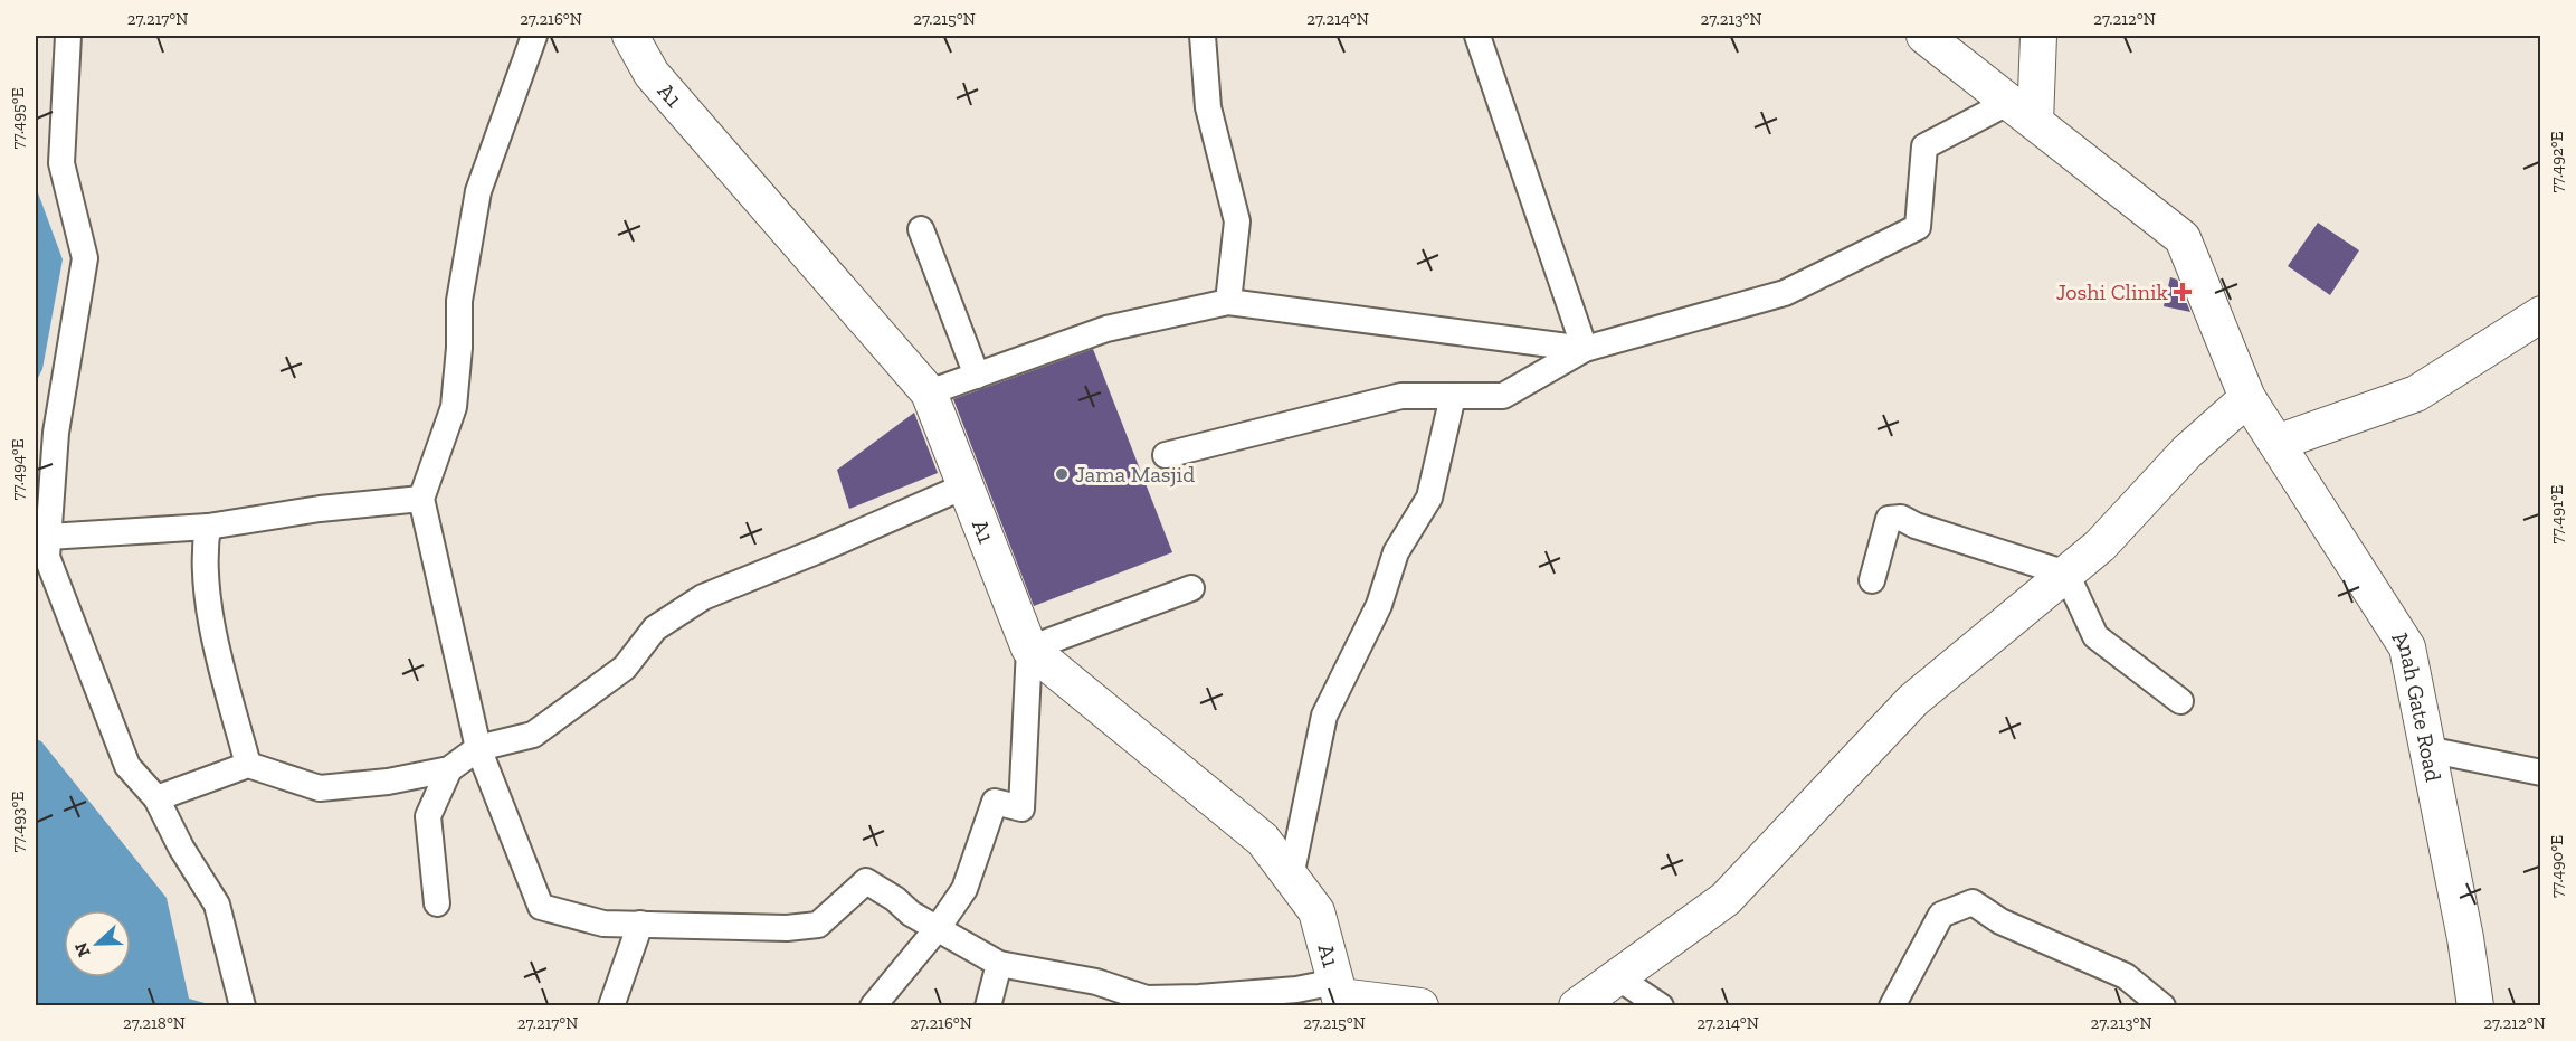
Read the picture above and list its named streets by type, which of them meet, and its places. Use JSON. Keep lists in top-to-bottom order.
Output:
{
  "streets": {
    "street": ["A1", "Anah Gate Road"]
  },
  "places": {
    "health": ["Joshi Clinik"],
    "other": ["Jama Masjid"]
  },
  "north": "left",
  "coordinates": [
    "27.217°N",
    "27.216°N",
    "27.215°N",
    "27.214°N",
    "27.213°N",
    "27.212°N",
    "77.495°E",
    "77.492°E",
    "77.494°E",
    "77.491°E",
    "77.493°E",
    "77.490°E",
    "27.218°N"
  ]
}
